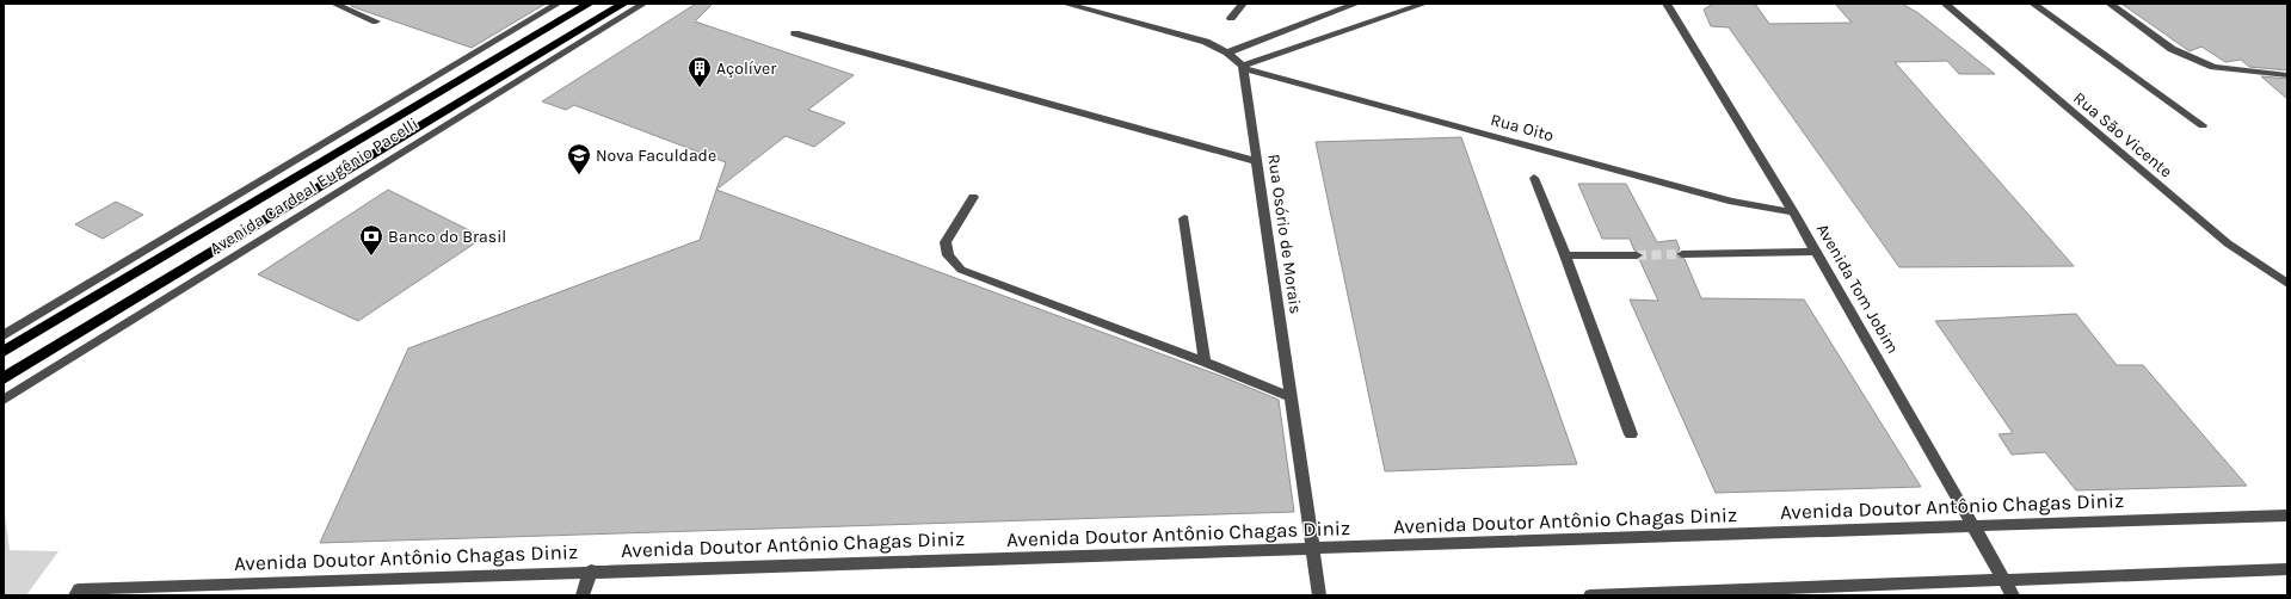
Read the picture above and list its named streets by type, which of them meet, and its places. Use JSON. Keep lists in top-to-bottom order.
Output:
{
  "streets": {
    "highway": ["Avenida Cardeal Eugênio Pacelli"],
    "street": [
      "Rua Oito",
      "Rua São Vicente",
      "Rua Osório de Morais",
      "Avenida Tom Jobim",
      "Avenida Doutor Antônio Chagas Diniz"
    ]
  },
  "crossings": [
    ["Rua Oito", "Rua Osório de Morais"],
    ["Rua Oito", "Avenida Tom Jobim"],
    ["Rua Osório de Morais", "Avenida Doutor Antônio Chagas Diniz"],
    ["Avenida Tom Jobim", "Avenida Doutor Antônio Chagas Diniz"]
  ],
  "places": {
    "building": ["Açolíver"],
    "school or university": ["Nova Faculdade"],
    "bank": ["Banco do Brasil"]
  }
}
